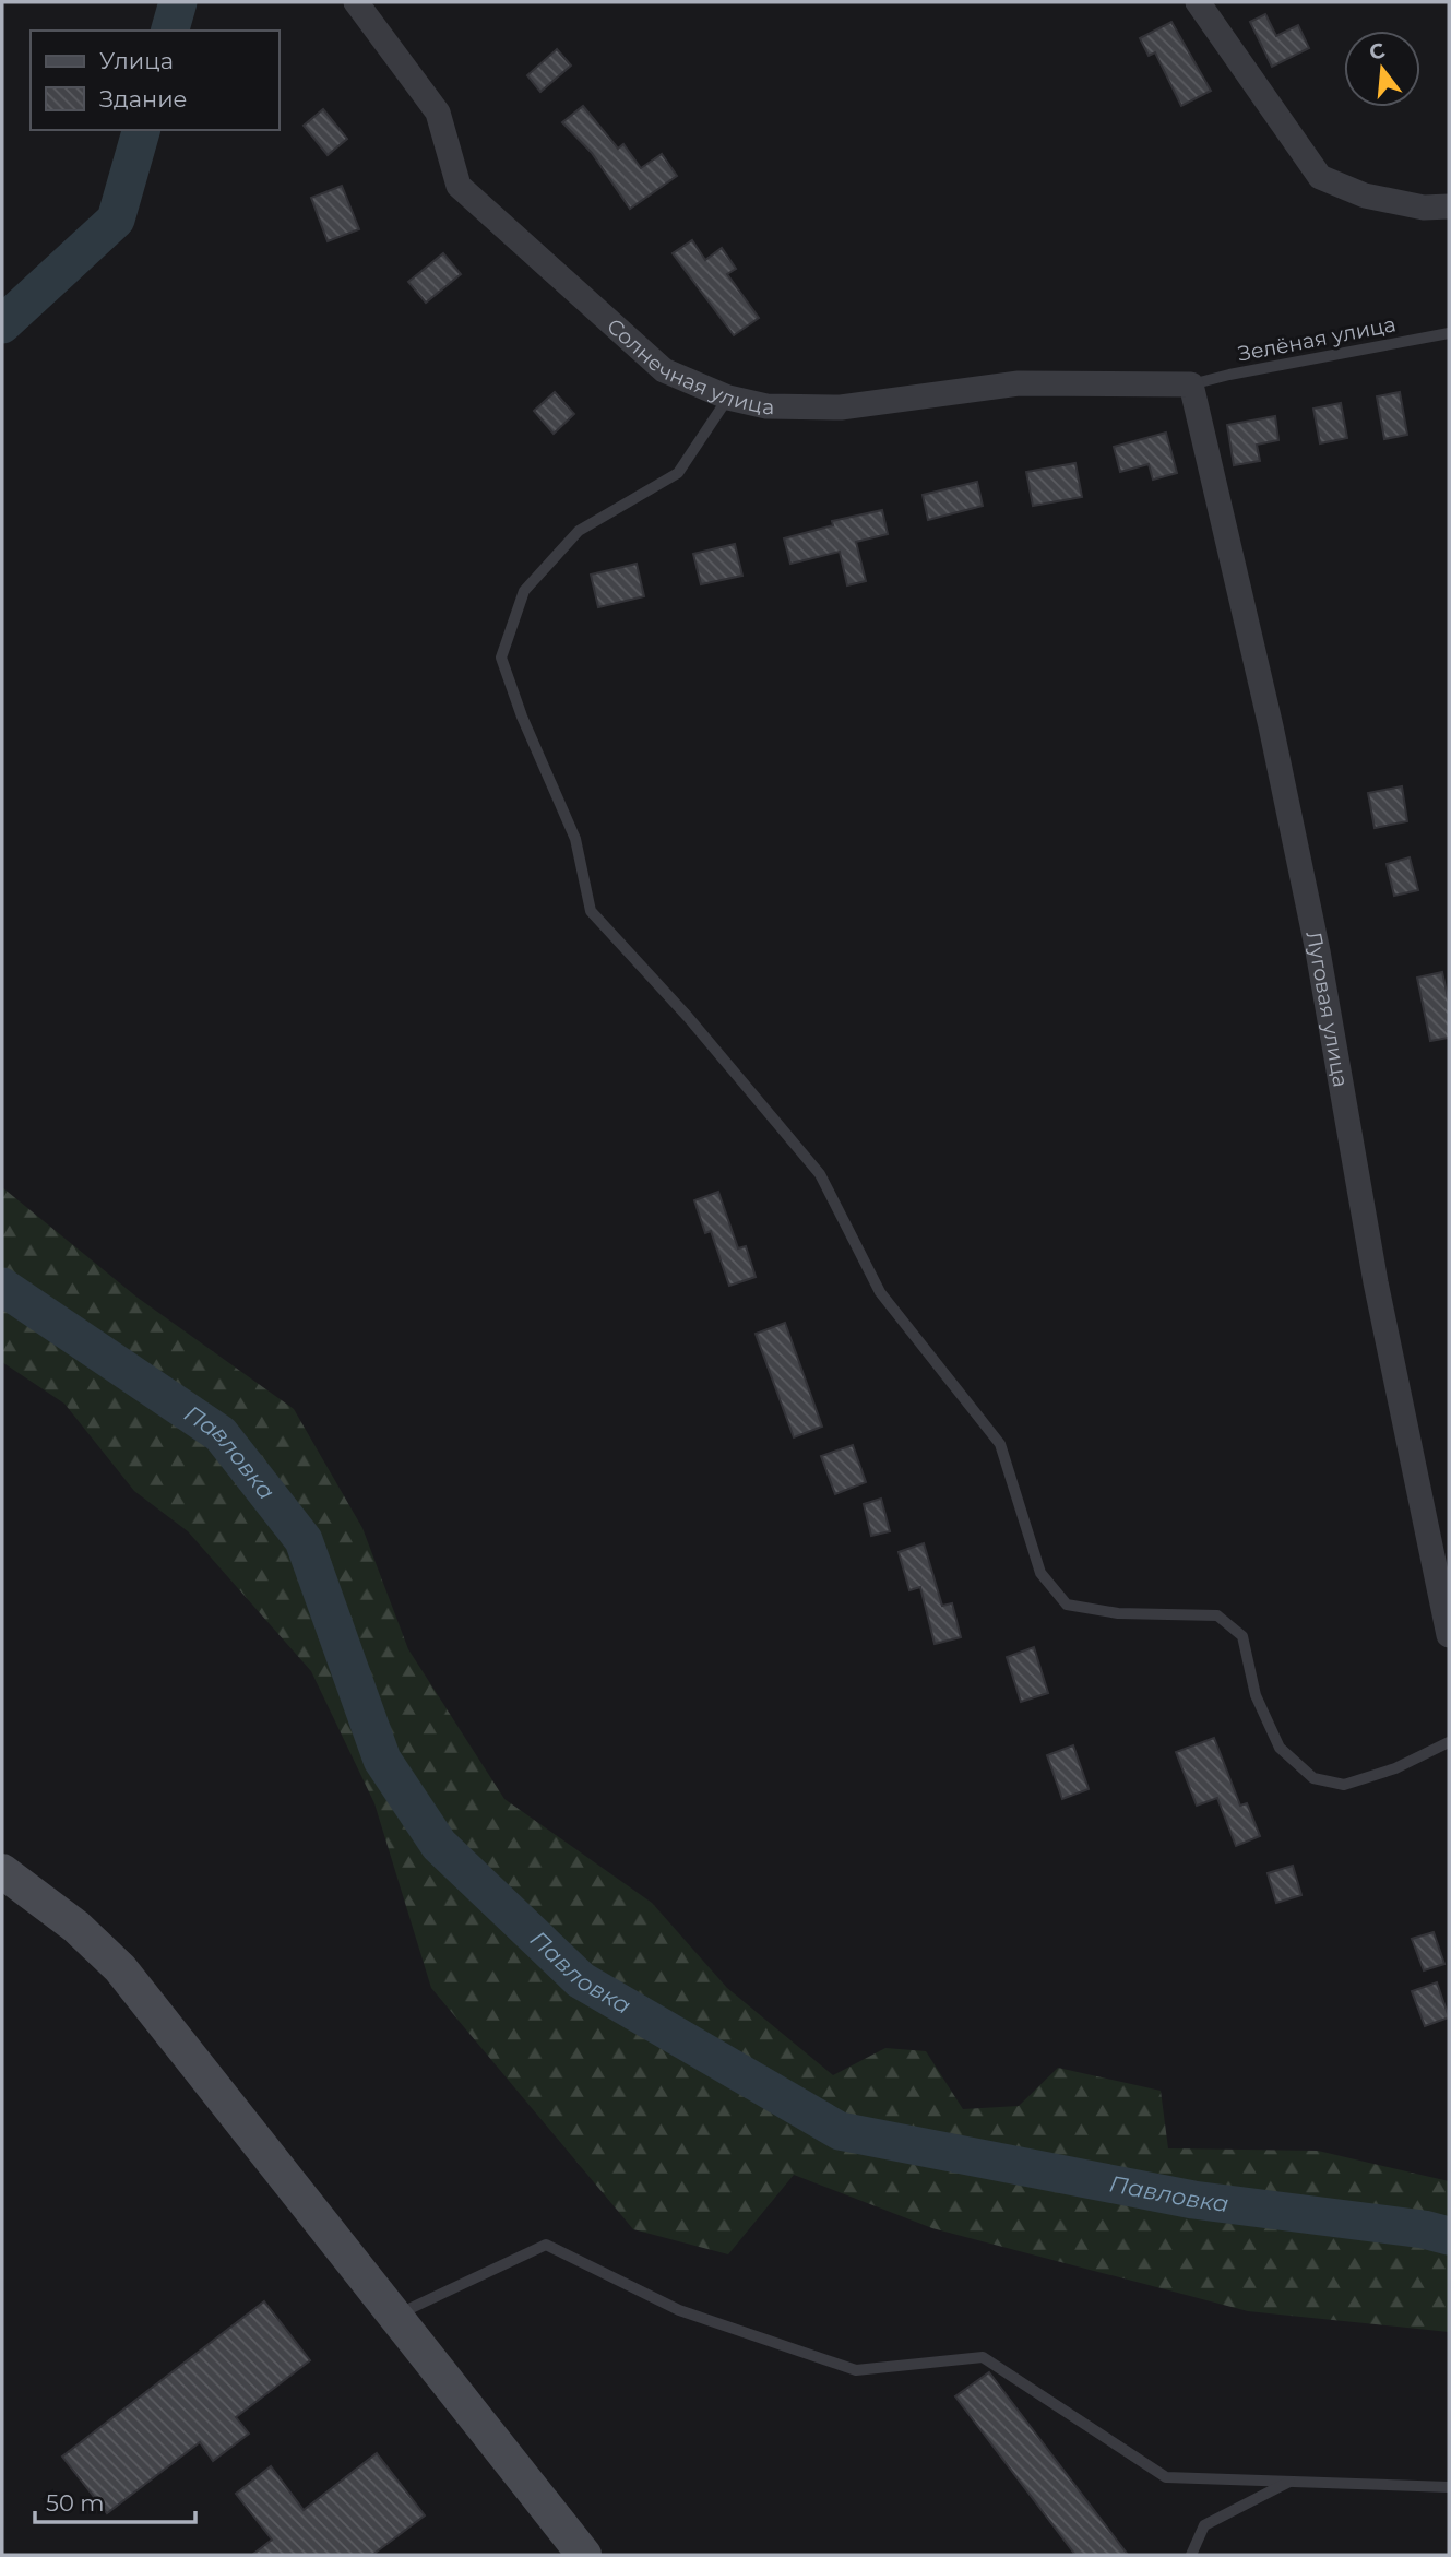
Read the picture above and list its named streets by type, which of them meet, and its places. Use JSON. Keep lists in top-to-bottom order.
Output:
{
  "streets": {
    "street": ["Солнечная улица", "Луговая улица"],
    "lane": ["Зелёная улица"]
  },
  "crossings": [
    ["Зелёная улица", "Солнечная улица"],
    ["Зелёная улица", "Луговая улица"],
    ["Солнечная улица", "Луговая улица"]
  ],
  "water": ["Павловка"],
  "legend": ["Улица", "Здание"],
  "scale_bar": "50 m",
  "north": "top"
}
